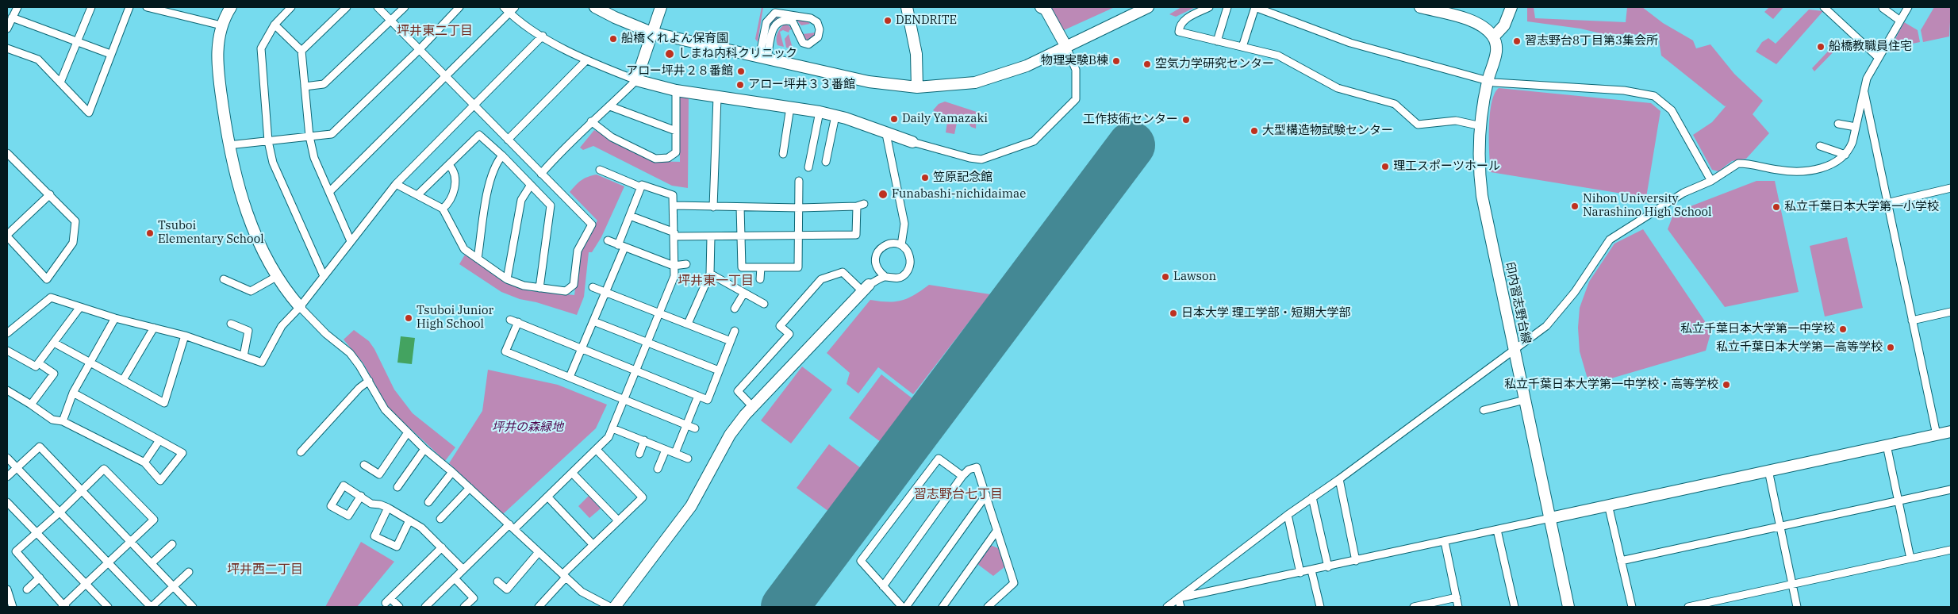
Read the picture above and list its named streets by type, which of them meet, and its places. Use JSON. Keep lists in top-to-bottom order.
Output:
{
  "streets": {
    "street": ["印内習志野台線"]
  },
  "districts": [
    "坪井東二丁目",
    "坪井東一丁目",
    "習志野台七丁目",
    "坪井西二丁目"
  ],
  "parks": ["坪井の森緑地"],
  "places": [
    "DENDRITE",
    "船橋くれよん保育園",
    "習志野台8丁目第3集会所",
    "船橋教職員住宅",
    "しまね内科クリニック",
    "物理実験B棟",
    "空気力学研究センター",
    "アロー坪井２８番館",
    "アロー坪井３３番館",
    "Daily Yamazaki",
    "工作技術センター",
    "大型構造物試験センター",
    "理工スポーツホール",
    "笠原記念館",
    "Funabashi-nichidaimae",
    "Nihon University Narashino High School",
    "私立千葉日本大学第一小学校",
    "Tsuboi Elementary School",
    "Lawson",
    "日本大学 理工学部・短期大学部",
    "Tsuboi Junior High School",
    "私立千葉日本大学第一中学校",
    "私立千葉日本大学第一高等学校",
    "私立千葉日本大学第一中学校・高等学校"
  ]
}
